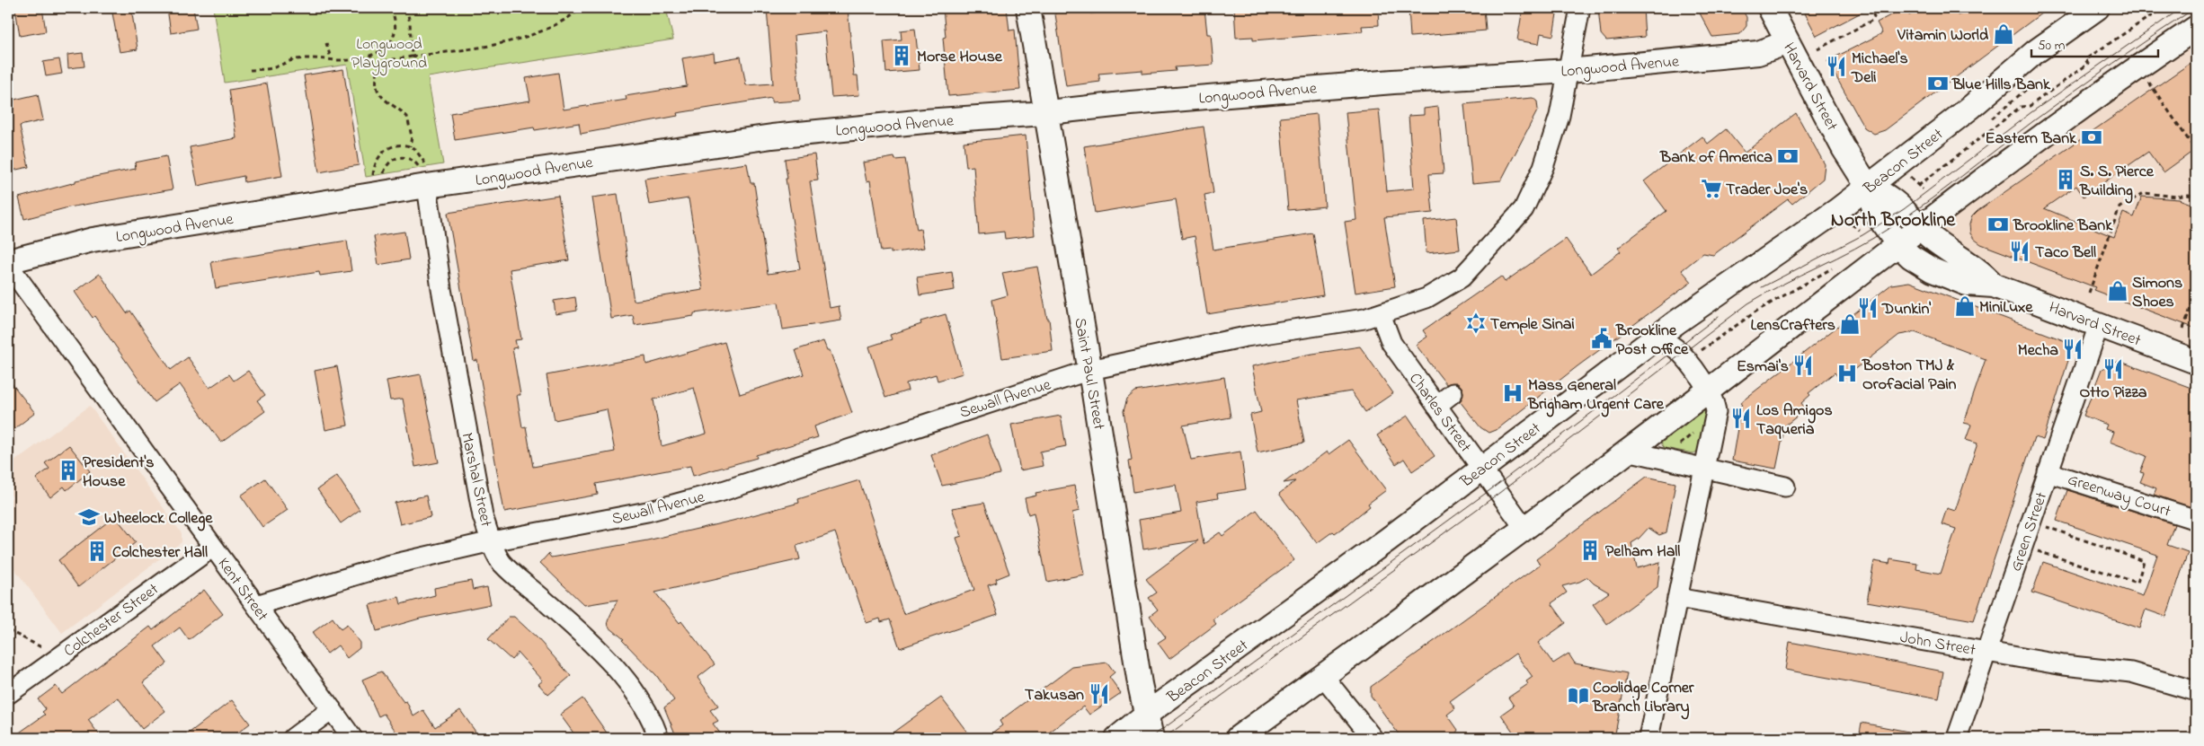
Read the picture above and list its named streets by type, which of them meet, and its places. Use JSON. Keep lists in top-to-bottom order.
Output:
{
  "streets": {
    "main road": [
      "Longwood Avenue",
      "Harvard Street",
      "Beacon Street",
      "Saint Paul Street"
    ],
    "street": [
      "Sewall Avenue",
      "Charles Street",
      "Marshal Street",
      "Greenway Court",
      "Green Street",
      "Kent Street",
      "Colchester Street",
      "John Street"
    ]
  },
  "crossings": [
    ["Longwood Avenue", "Harvard Street"],
    ["Longwood Avenue", "Saint Paul Street"],
    ["Longwood Avenue", "Sewall Avenue"],
    ["Longwood Avenue", "Marshal Street"],
    ["Harvard Street", "Beacon Street"],
    ["Harvard Street", "Green Street"],
    ["Beacon Street", "Saint Paul Street"],
    ["Beacon Street", "Charles Street"],
    ["Saint Paul Street", "Sewall Avenue"],
    ["Sewall Avenue", "Charles Street"],
    ["Sewall Avenue", "Marshal Street"],
    ["Sewall Avenue", "Kent Street"],
    ["Greenway Court", "Green Street"],
    ["Green Street", "John Street"],
    ["Kent Street", "Colchester Street"]
  ],
  "districts": ["North Brookline"],
  "parks": ["Longwood Playground"],
  "places": {
    "shop": [
      "Vitamin World",
      "Simons Shoes",
      "MiniLuxe",
      "LensCrafters"
    ],
    "building": [
      "Morse House",
      "S. S. Pierce Building",
      "President's House",
      "Pelham Hall",
      "Colchester Hall"
    ],
    "restaurant": [
      "Michael's Deli",
      "Taco Bell",
      "Dunkin'",
      "Mecha",
      "Esmai's",
      "Otto Pizza",
      "Los Amigos Taqueria",
      "Takusan"
    ],
    "bank": [
      "Blue Hills Bank",
      "Eastern Bank",
      "Bank of America",
      "Brookline Bank"
    ],
    "supermarket": ["Trader Joe's"],
    "synagogue": ["Temple Sinai"],
    "public building": ["Brookline Post Office"],
    "hospital": ["Boston TMJ & Orofacial Pain", "Mass General Brigham Urgent Care"],
    "school or university": ["Wheelock College"],
    "library": ["Coolidge Corner Branch Library"]
  },
  "scale_bar": "50 m"
}
